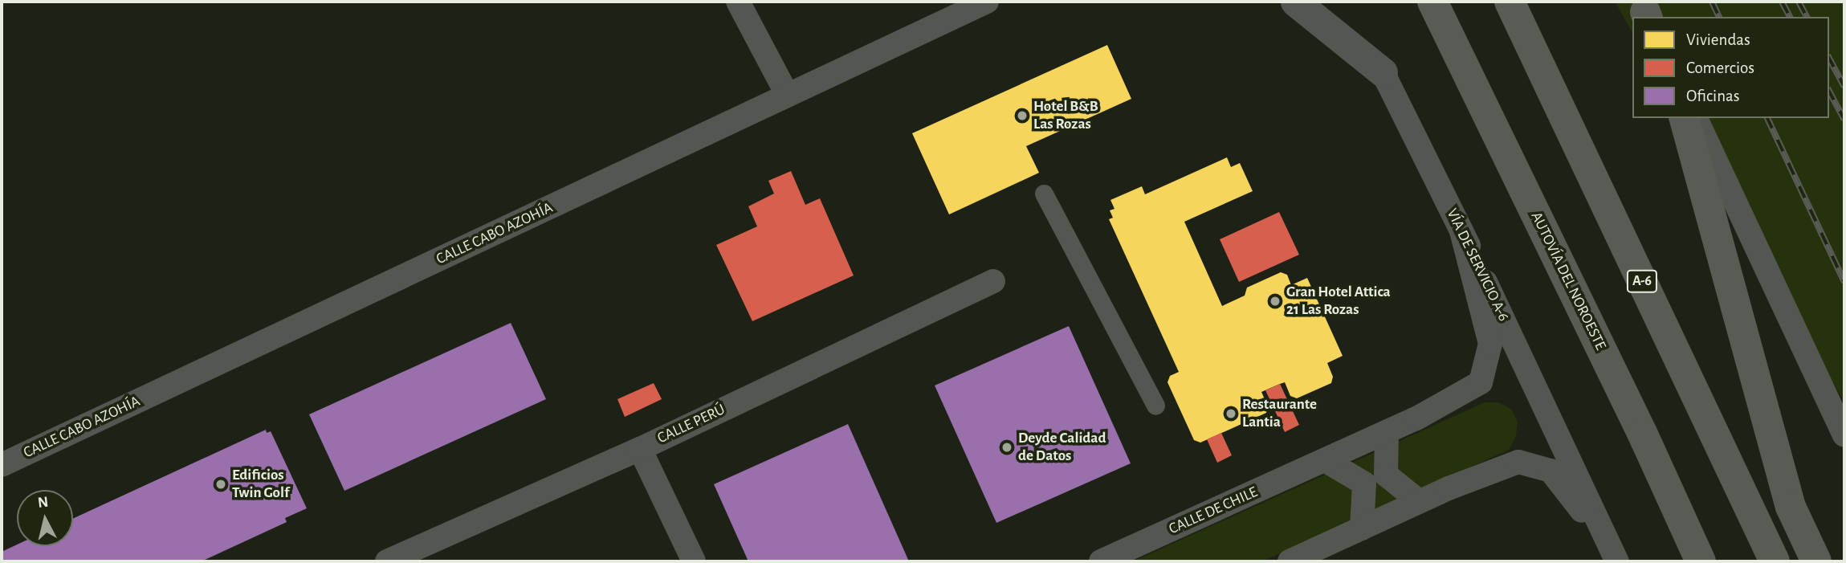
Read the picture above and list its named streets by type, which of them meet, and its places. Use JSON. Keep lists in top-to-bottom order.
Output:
{
  "streets": {
    "highway": ["AUTOVÍA DEL NOROESTE", "A-6"],
    "street": [
      "CALLE CABO AZOHÍA",
      "VÍA DE SERVICIO A-6",
      "CALLE PERÚ",
      "CALLE DE CHILE"
    ]
  },
  "crossings": [
    ["VÍA DE SERVICIO A-6", "CALLE DE CHILE"]
  ],
  "places": [
    "Hotel B&B Las Rozas",
    "Gran Hotel Attica 21 Las Rozas",
    "Restaurante Lantia",
    "Deyde Calidad de Datos",
    "Edificios Twin Golf"
  ],
  "legend": ["Viviendas", "Comercios", "Oficinas"],
  "north": "top"
}
